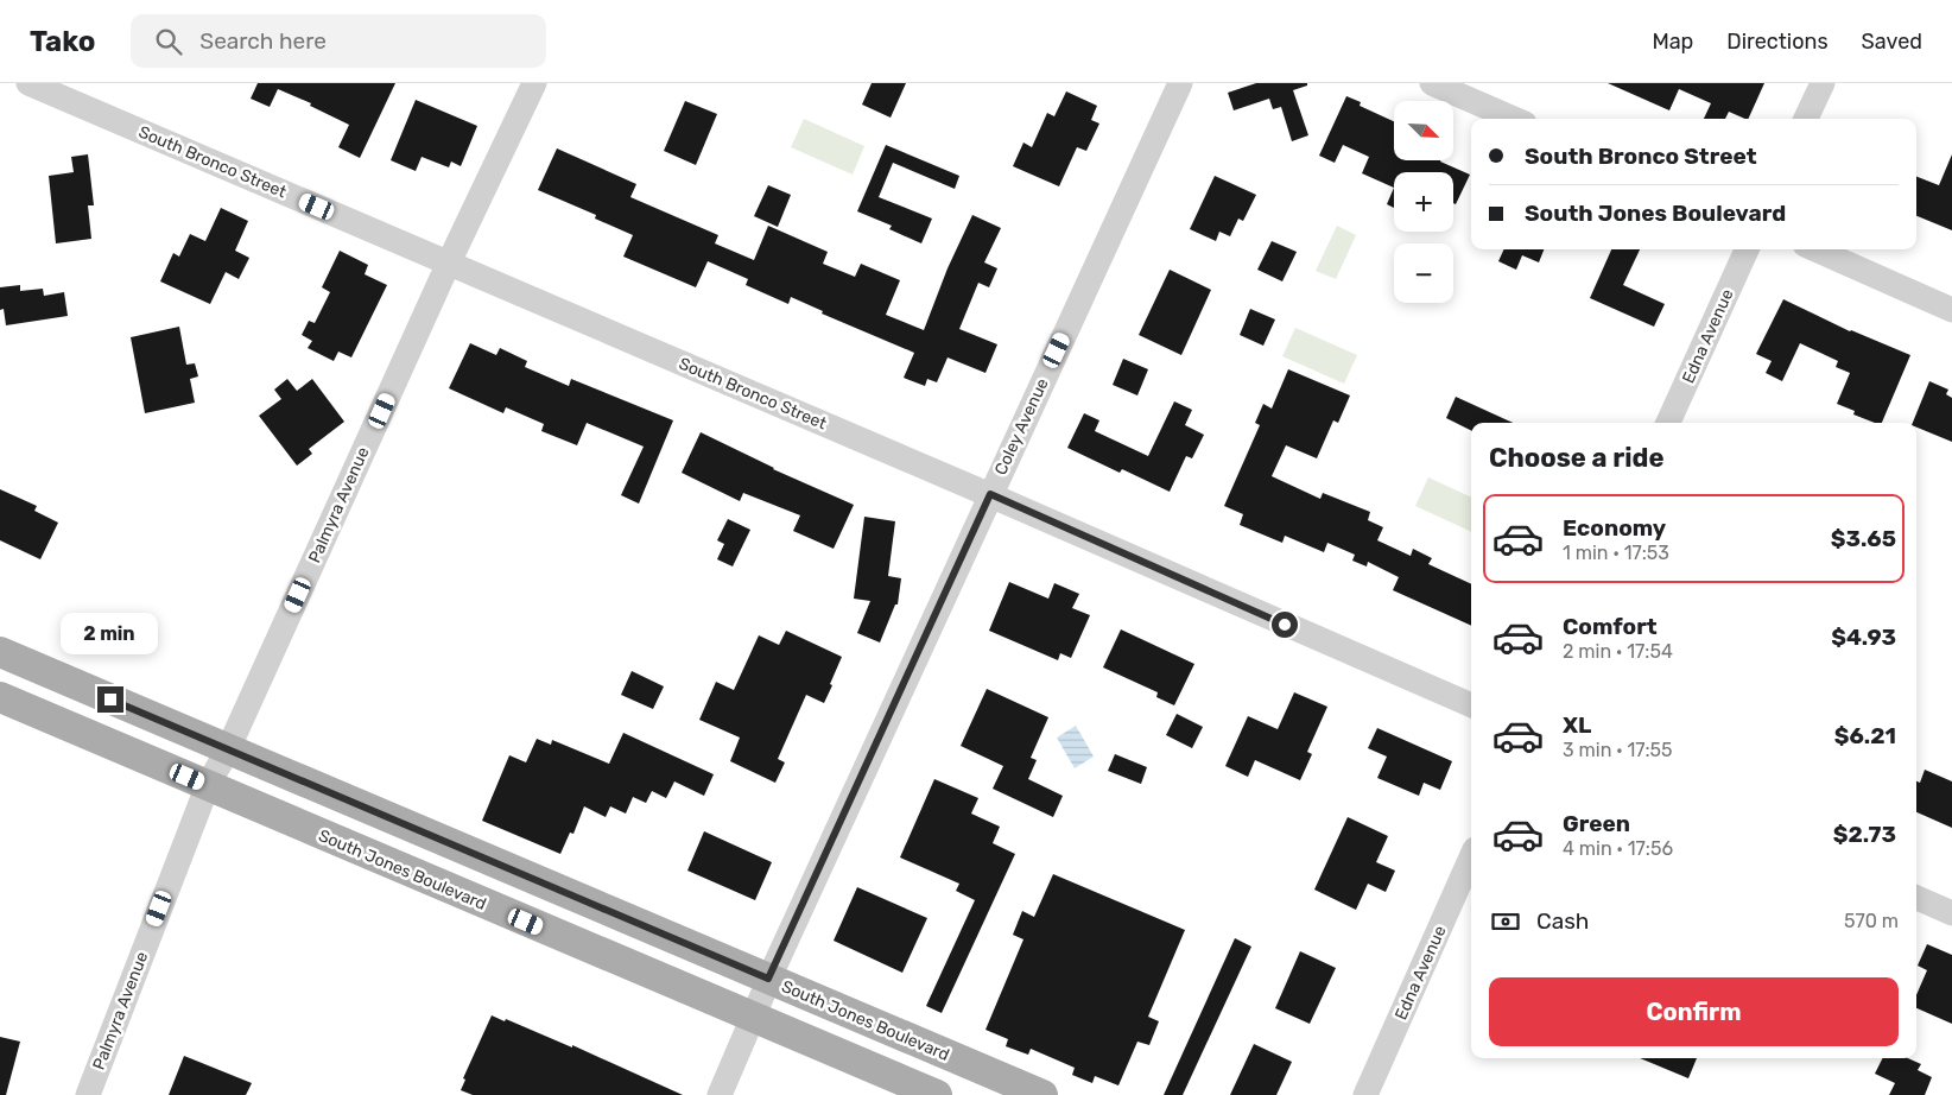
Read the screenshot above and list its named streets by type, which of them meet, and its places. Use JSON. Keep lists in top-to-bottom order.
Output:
{
  "streets": {
    "main road": ["South Jones Boulevard"],
    "street": [
      "South Bronco Street",
      "Edna Avenue",
      "Coley Avenue",
      "Palmyra Avenue"
    ]
  },
  "crossings": [
    ["South Bronco Street", "Coley Avenue"],
    ["South Bronco Street", "Palmyra Avenue"],
    ["Coley Avenue", "South Jones Boulevard"],
    ["Palmyra Avenue", "South Jones Boulevard"]
  ],
  "north": "bottom right",
  "page": {
    "header": "Tako",
    "search": "Search here",
    "nav": ["Map", "Directions", "Saved"],
    "map_buttons": ["+", "−"],
    "banner": ["South Bronco Street", "South Jones Boulevard"],
    "heading": "Choose a ride",
    "list": [
      {
        "name": "Economy",
        "note": "1 min · 17:53",
        "value": "$3.65"
      },
      {
        "name": "Comfort",
        "note": "2 min · 17:54",
        "value": "$4.93"
      },
      {
        "name": "XL",
        "note": "3 min · 17:55",
        "value": "$6.21"
      },
      {
        "name": "Green",
        "note": "4 min · 17:56",
        "value": "$2.73"
      }
    ],
    "bubble": "2 min",
    "pay": ["Cash", "570 m"],
    "buttons": "Confirm"
  }
}
